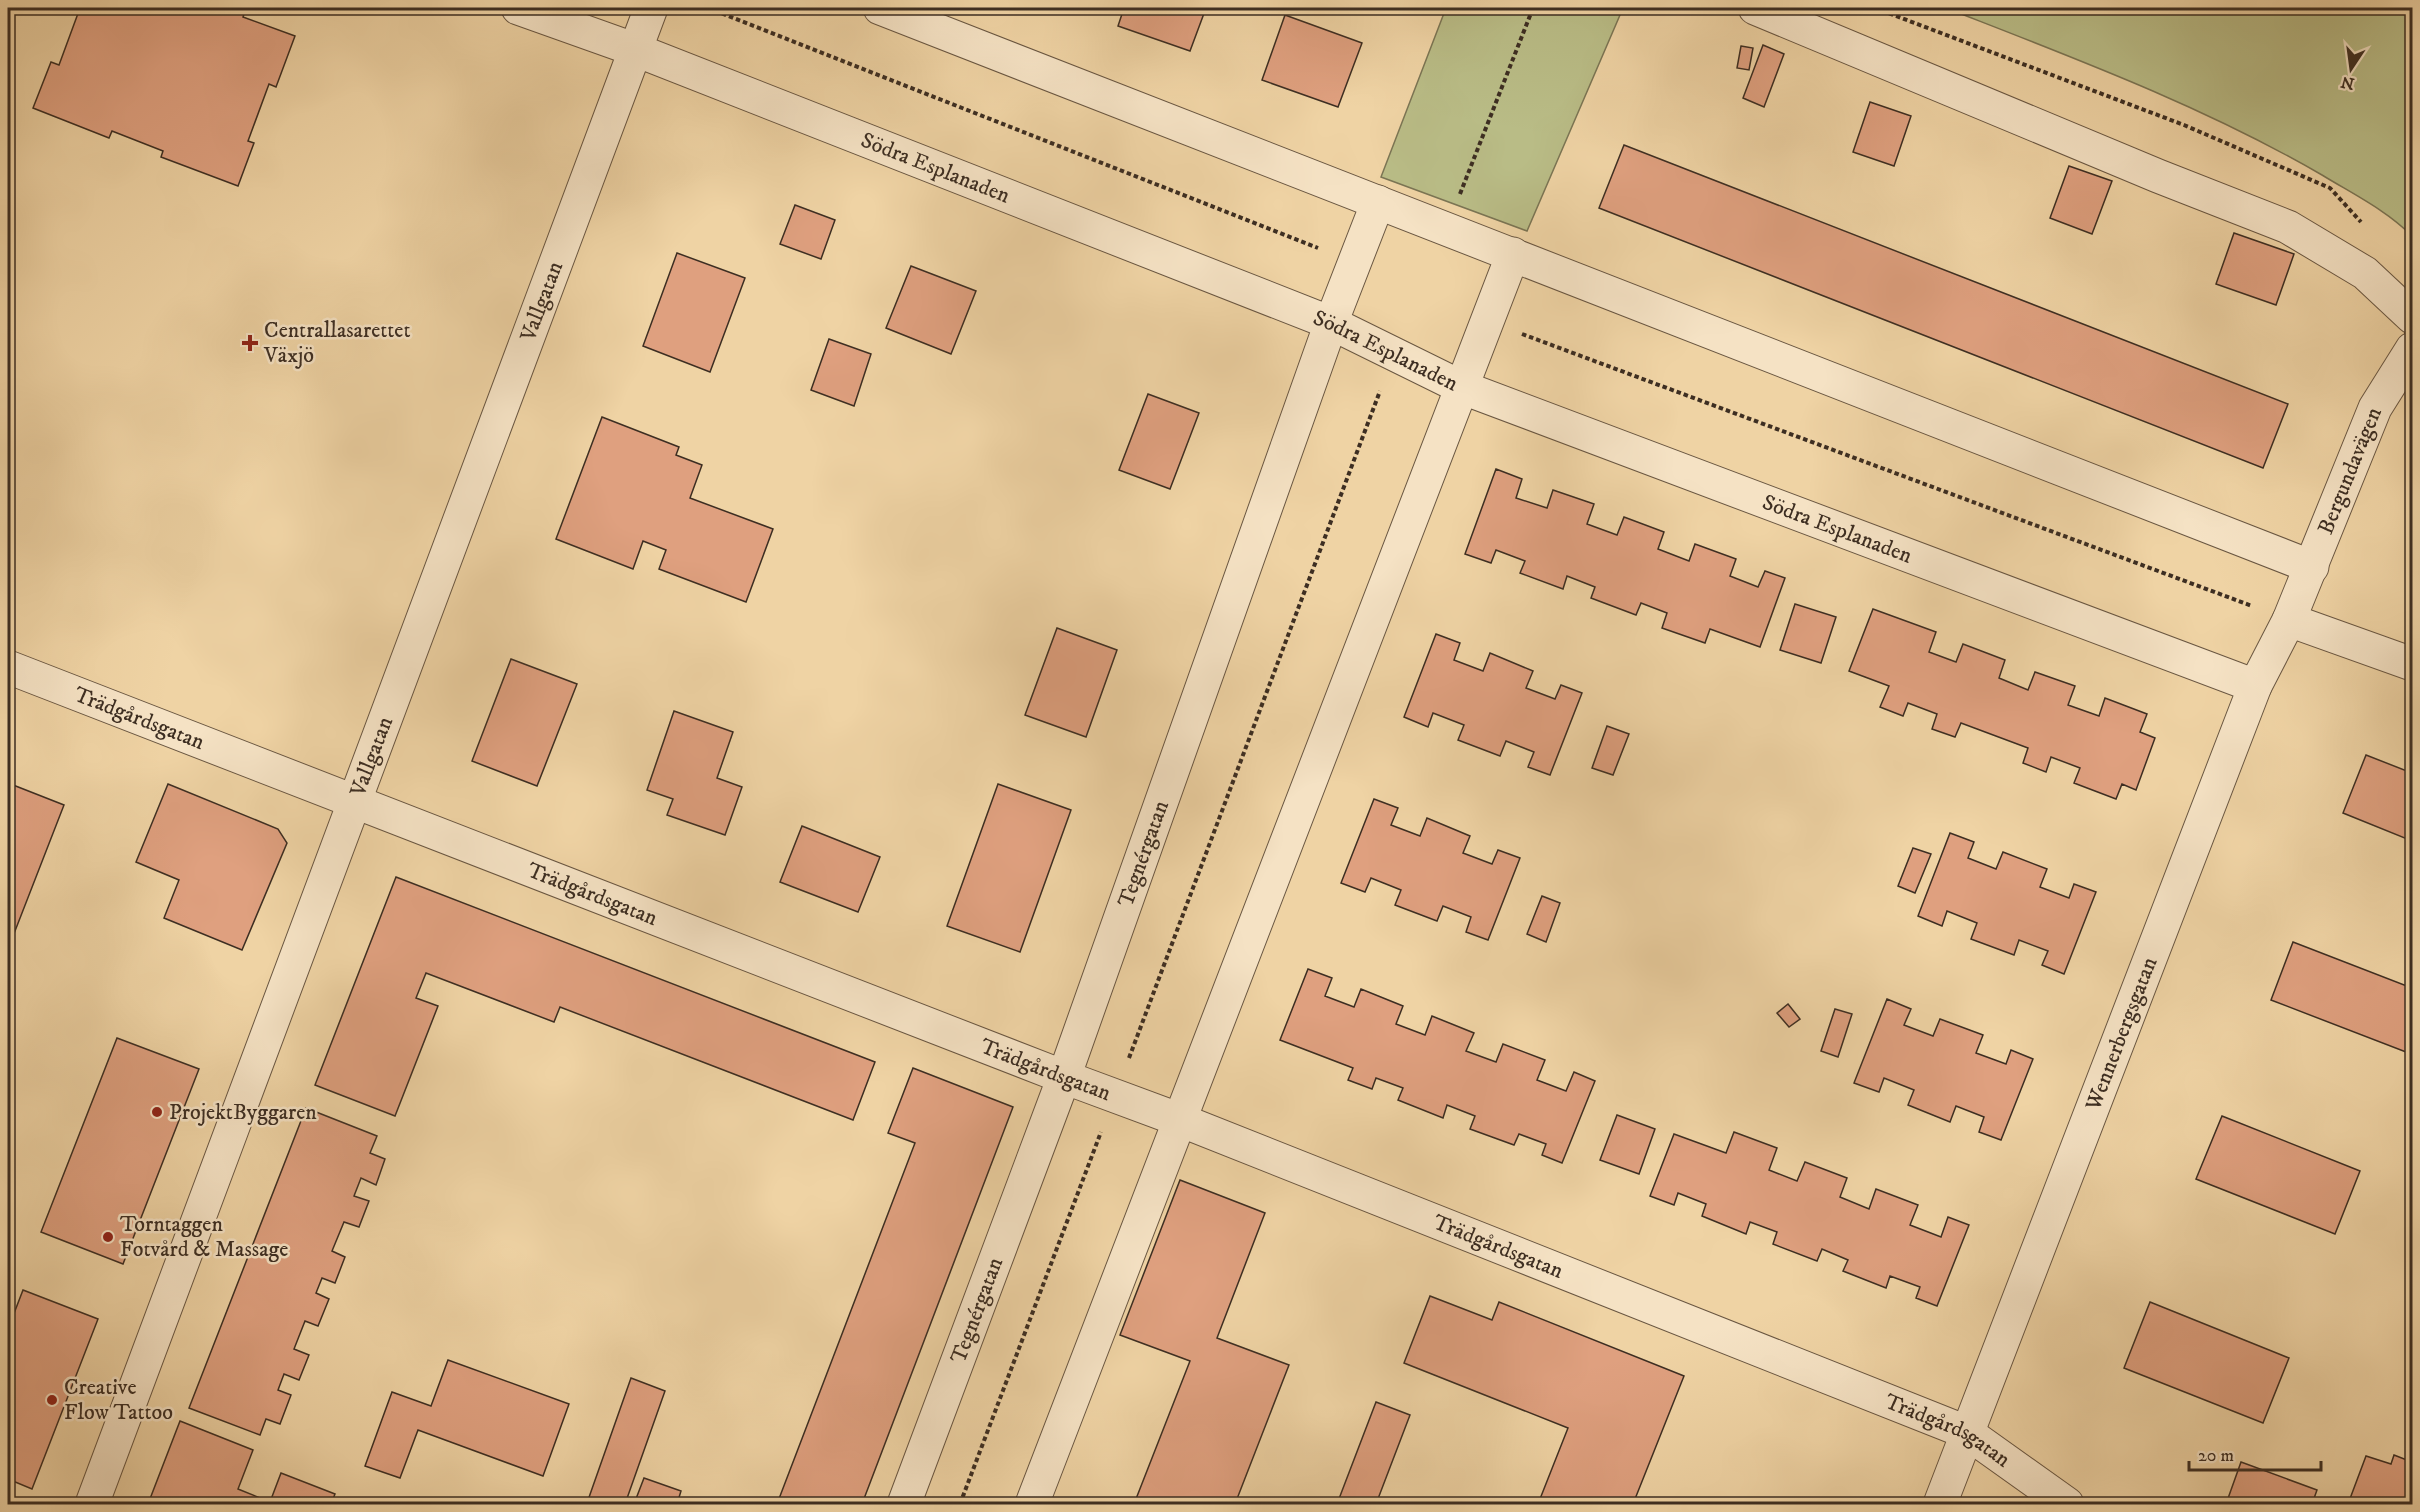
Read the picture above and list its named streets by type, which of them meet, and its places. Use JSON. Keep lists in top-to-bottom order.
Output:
{
  "streets": {
    "street": [
      "Södra Esplanaden",
      "Vallgatan",
      "Bergundavägen",
      "Trädgårdsgatan",
      "Tegnérgatan",
      "Wennerbergsgatan"
    ]
  },
  "crossings": [
    ["Södra Esplanaden", "Vallgatan"],
    ["Södra Esplanaden", "Tegnérgatan"],
    ["Södra Esplanaden", "Wennerbergsgatan"],
    ["Vallgatan", "Trädgårdsgatan"],
    ["Bergundavägen", "Wennerbergsgatan"],
    ["Trädgårdsgatan", "Tegnérgatan"],
    ["Trädgårdsgatan", "Wennerbergsgatan"]
  ],
  "places": {
    "health": ["Centrallasarettet Växjö"],
    "other": ["ProjektByggaren", "Torntaggen Fotvård & Massage", "Creative Flow Tattoo"]
  },
  "scale_bar": "20 m",
  "north": "bottom"
}
